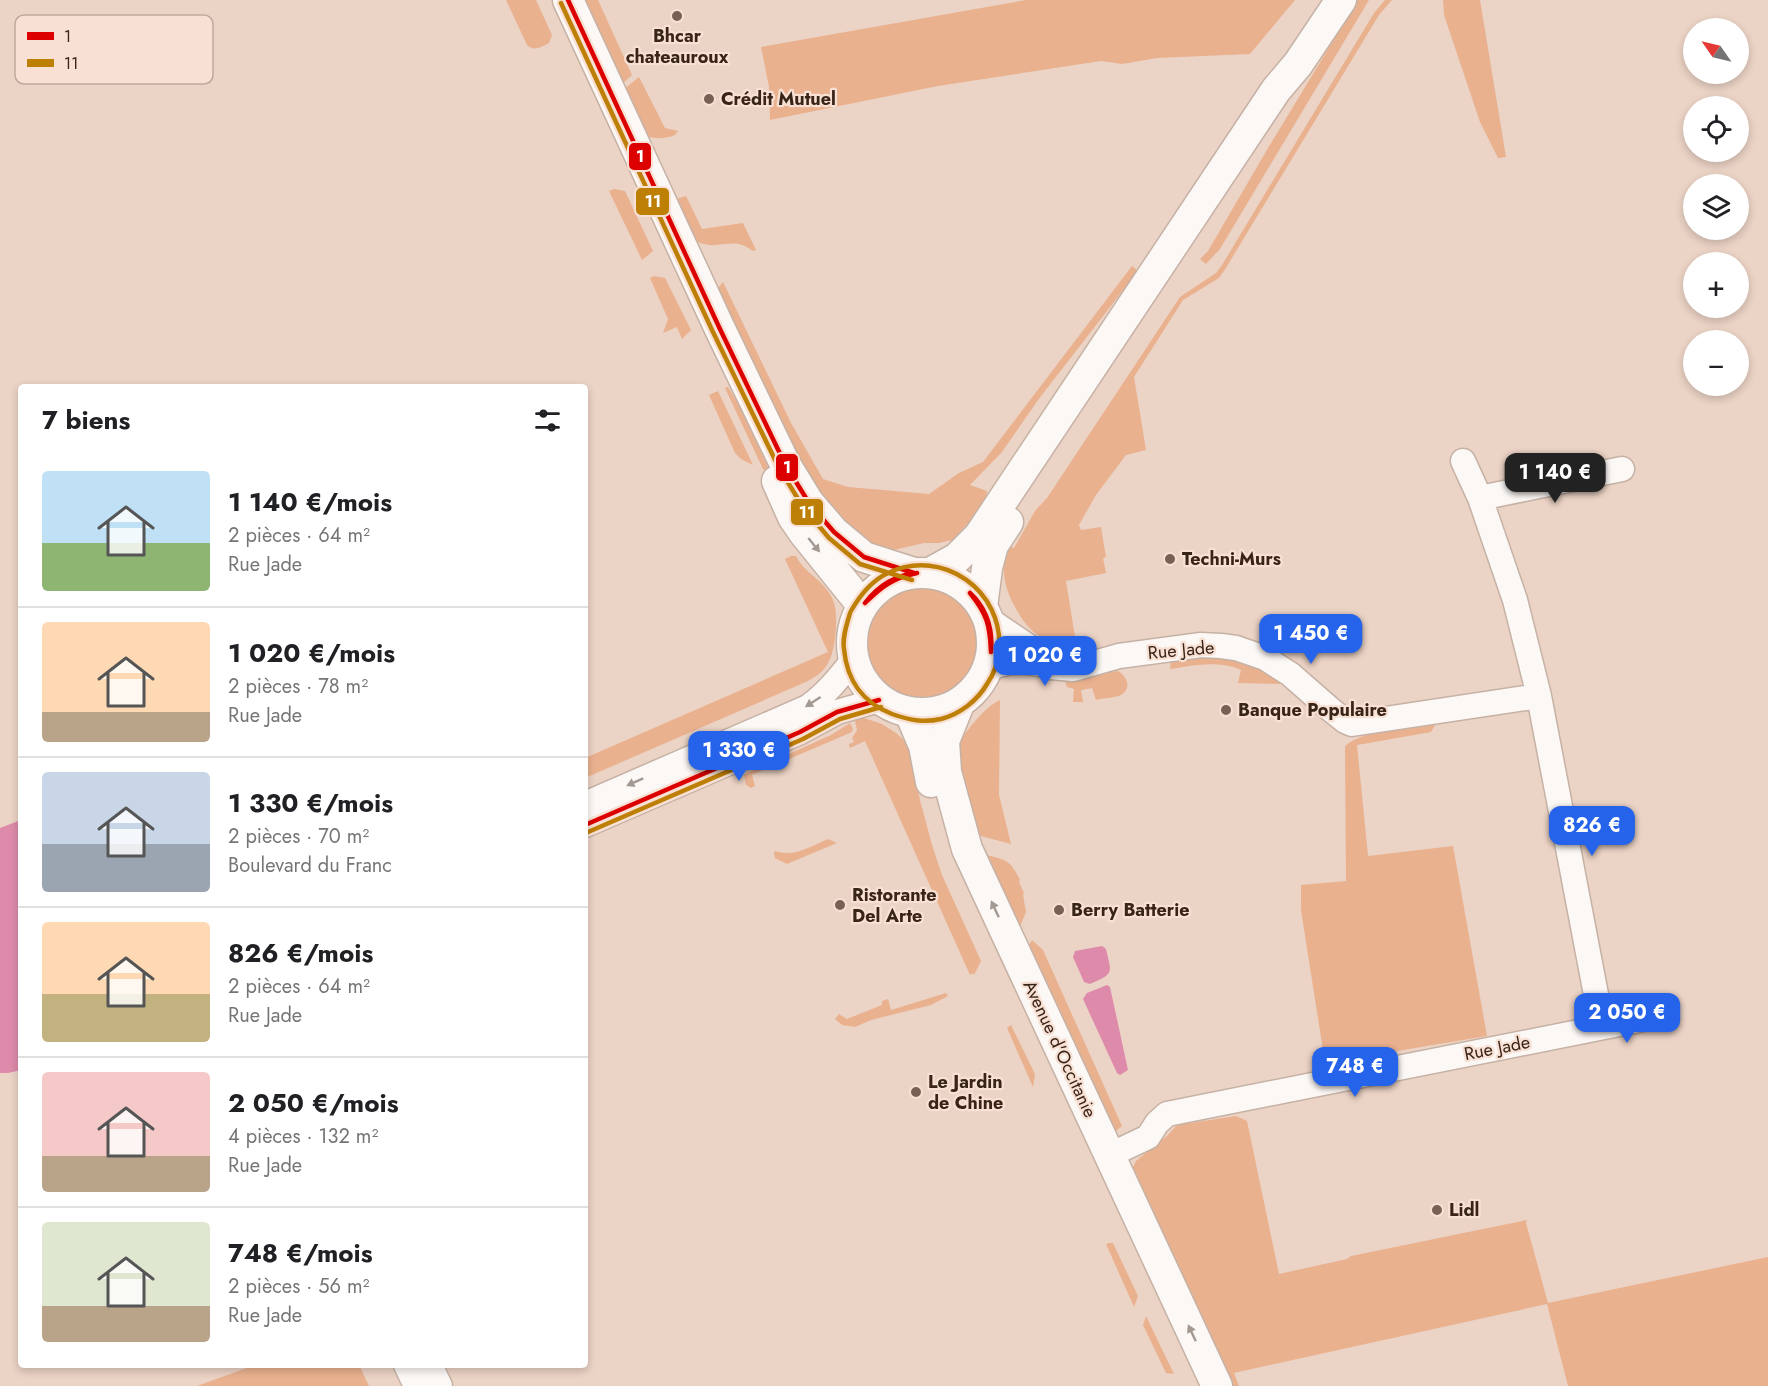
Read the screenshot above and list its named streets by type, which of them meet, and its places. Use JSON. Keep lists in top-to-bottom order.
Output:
{
  "streets": {
    "main road": ["Avenue d'Occitanie"],
    "street": ["Rue Jade"]
  },
  "crossings": [
    ["Rue Jade", "Avenue d'Occitanie"]
  ],
  "places": [
    "Bhcar chateauroux",
    "Crédit Mutuel",
    "Techni-Murs",
    "Banque Populaire",
    "Ristorante Del Arte",
    "Berry Batterie",
    "Le Jardin de Chine",
    "Lidl"
  ],
  "lines": ["transit line 1", "transit line 11"],
  "legend": ["1", "11"],
  "north": "top left",
  "page": {
    "map_buttons": ["+", "−"],
    "heading": "7 biens",
    "price": [
      "1 140 €",
      "1 450 €",
      "1 020 €",
      "1 330 €",
      "826 €",
      "2 050 €",
      "748 €"
    ],
    "list": [
      {
        "name": "1 140 €/mois",
        "note": "2 pièces · 64 m² · Rue Jade"
      },
      {
        "name": "1 020 €/mois",
        "note": "2 pièces · 78 m² · Rue Jade"
      },
      {
        "name": "1 330 €/mois",
        "note": "2 pièces · 70 m² · Boulevard du Franc"
      },
      {
        "name": "826 €/mois",
        "note": "2 pièces · 64 m² · Rue Jade"
      },
      {
        "name": "2 050 €/mois",
        "note": "4 pièces · 132 m² · Rue Jade"
      },
      {
        "name": "748 €/mois",
        "note": "2 pièces · 56 m² · Rue Jade"
      }
    ]
  }
}
